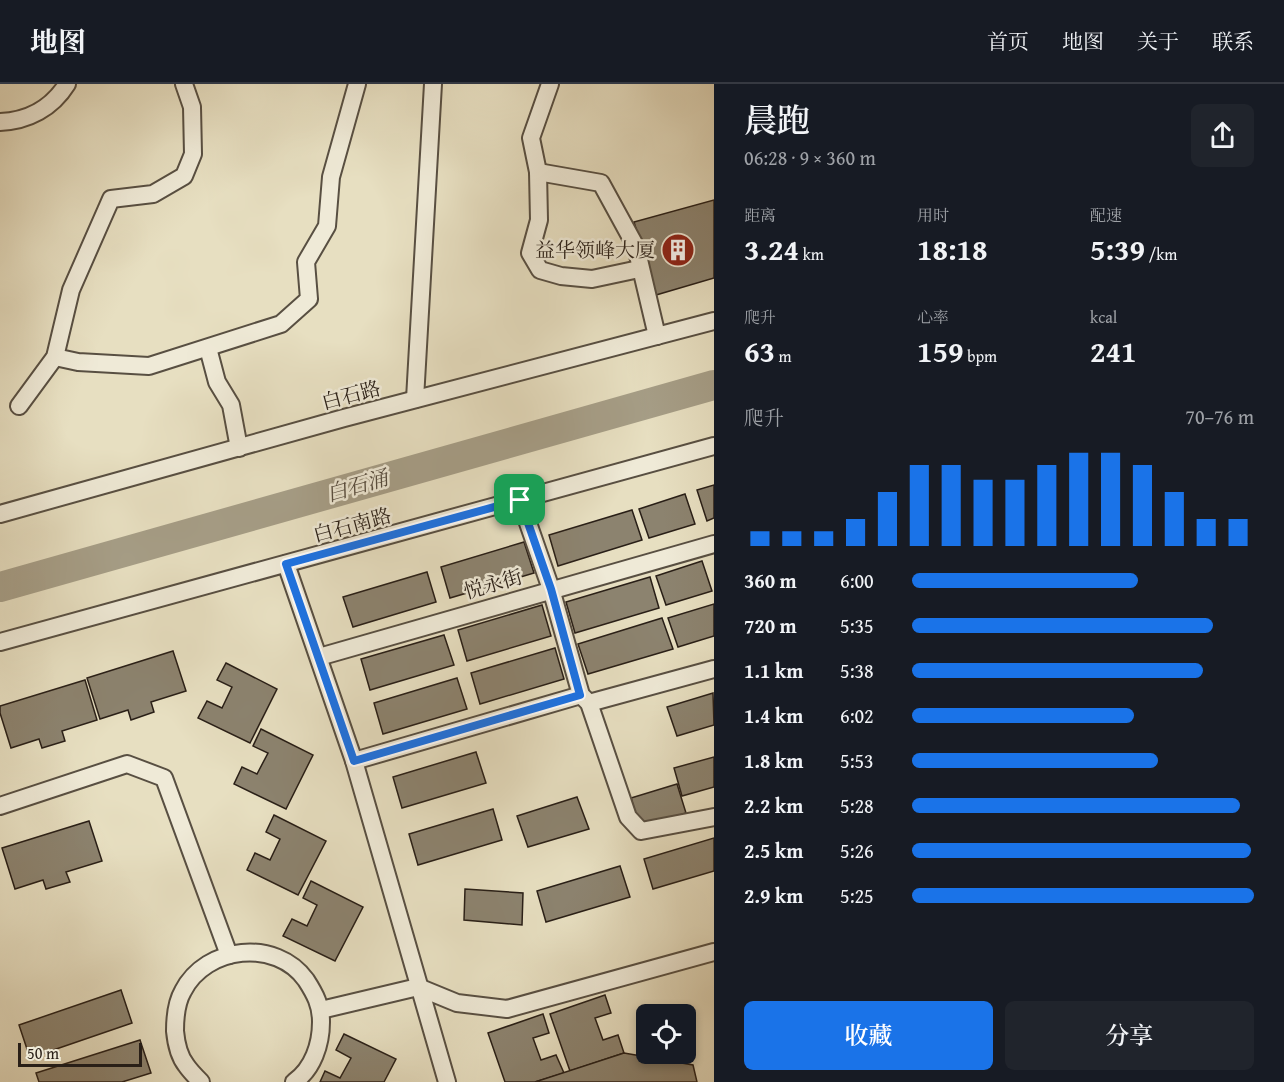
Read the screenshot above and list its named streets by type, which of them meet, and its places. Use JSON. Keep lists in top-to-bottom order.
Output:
{
  "streets": {
    "street": ["白石路", "白石南路", "悦永街"]
  },
  "water": ["白石涌"],
  "places": {
    "building": ["益华领峰大厦"]
  },
  "scale_bar": "50 m",
  "page": {
    "header": "地图",
    "nav": [
      "首页",
      "地图",
      "关于",
      "联系"
    ],
    "heading": ["晨跑", "06:28 · 9 × 360 m"],
    "stats": [
      ["距离", "3.24 km"],
      ["用时", "18:18"],
      ["配速", "5:39 /km"],
      ["爬升", "63 m"],
      ["心率", "159 bpm"],
      ["kcal", "241"]
    ],
    "chart": ["爬升", "70–76 m"],
    "list": [
      {
        "name": "360 m",
        "note": "6:00"
      },
      {
        "name": "720 m",
        "note": "5:35"
      },
      {
        "name": "1.1 km",
        "note": "5:38"
      },
      {
        "name": "1.4 km",
        "note": "6:02"
      },
      {
        "name": "1.8 km",
        "note": "5:53"
      },
      {
        "name": "2.2 km",
        "note": "5:28"
      },
      {
        "name": "2.5 km",
        "note": "5:26"
      },
      {
        "name": "2.9 km",
        "note": "5:25"
      }
    ],
    "buttons": ["收藏", "分享"],
    "scale": "50 m"
  }
}
